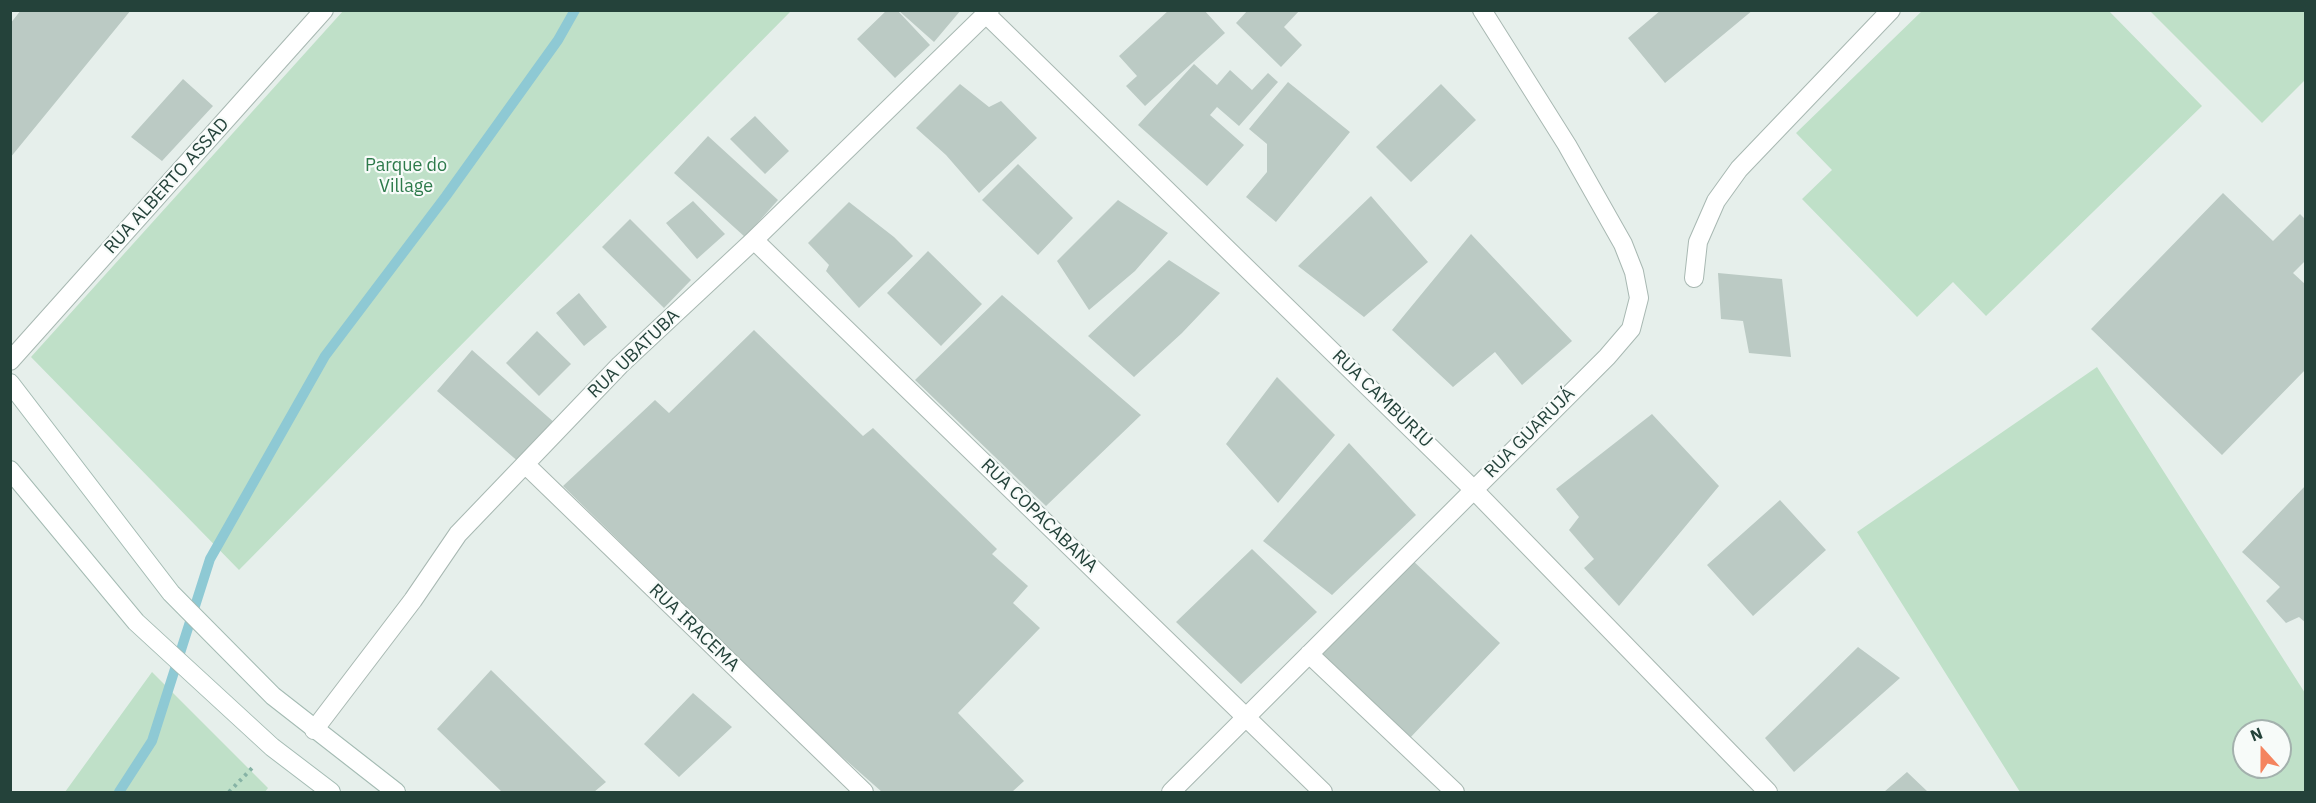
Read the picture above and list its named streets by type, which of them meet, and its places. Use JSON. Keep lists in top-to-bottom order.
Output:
{
  "streets": {
    "street": [
      "RUA ALBERTO ASSAD",
      "RUA UBATUBA",
      "RUA CAMBURIU",
      "RUA GUARUJÁ",
      "RUA COPACABANA",
      "RUA IRACEMA"
    ]
  },
  "crossings": [
    ["RUA UBATUBA", "RUA CAMBURIU"],
    ["RUA UBATUBA", "RUA COPACABANA"],
    ["RUA UBATUBA", "RUA IRACEMA"],
    ["RUA CAMBURIU", "RUA GUARUJÁ"],
    ["RUA GUARUJÁ", "RUA COPACABANA"]
  ],
  "parks": ["Parque do Village"],
  "north": "top"
}
